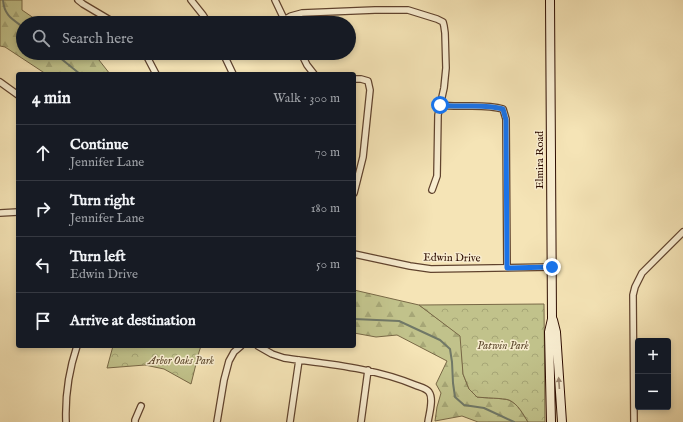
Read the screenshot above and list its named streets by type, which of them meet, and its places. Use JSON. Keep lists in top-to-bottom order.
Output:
{
  "streets": {
    "main road": ["Elmira Road"],
    "street": ["Edwin Drive"]
  },
  "crossings": [
    ["Elmira Road", "Edwin Drive"]
  ],
  "parks": ["Patwin Park", "Arbor Oaks Park"],
  "page": {
    "search": "Search here",
    "heading": ["4 min", "Walk · 300 m"],
    "list": [
      ["Continue", "Jennifer Lane", "70 m"],
      ["Turn right", "Jennifer Lane", "180 m"],
      ["Turn left", "Edwin Drive", "50 m"],
      "Arrive at destination"
    ],
    "map_buttons": ["+", "−"]
  }
}
